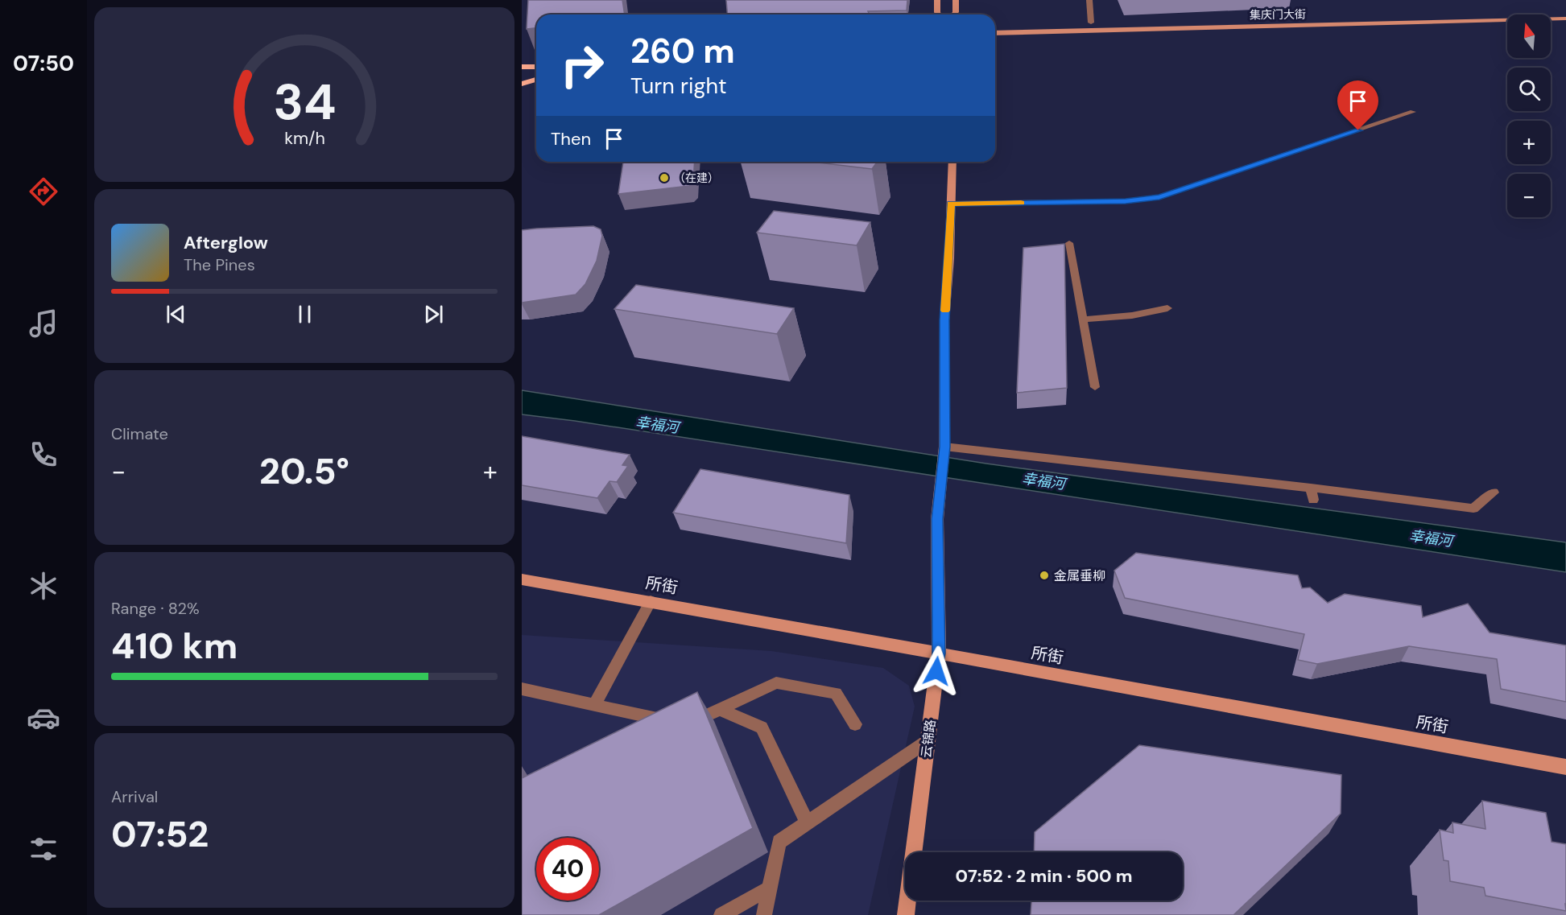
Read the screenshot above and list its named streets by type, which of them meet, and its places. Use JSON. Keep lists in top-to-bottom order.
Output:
{
  "streets": {
    "street": ["集庆门大街", "所街", "云锦路"]
  },
  "crossings": [
    ["所街", "云锦路"]
  ],
  "water": ["幸福河"],
  "places": ["（在建）", "金属垂柳"],
  "north": "top",
  "page": {
    "tabs": "07:50",
    "map_buttons": ["+", "−"],
    "turn": ["260 m", "Turn right"],
    "then": "Then",
    "song": ["Afterglow", "The Pines"],
    "tile": [
      "Climate",
      ["Range · 82%", "410 km"],
      ["Arrival", "07:52"]
    ],
    "heat": ["−", "20.5°", "+"],
    "limit": "40",
    "trip": "07:52 · 2 min · 500 m",
    "gauge": ["34", "km/h"]
  }
}
